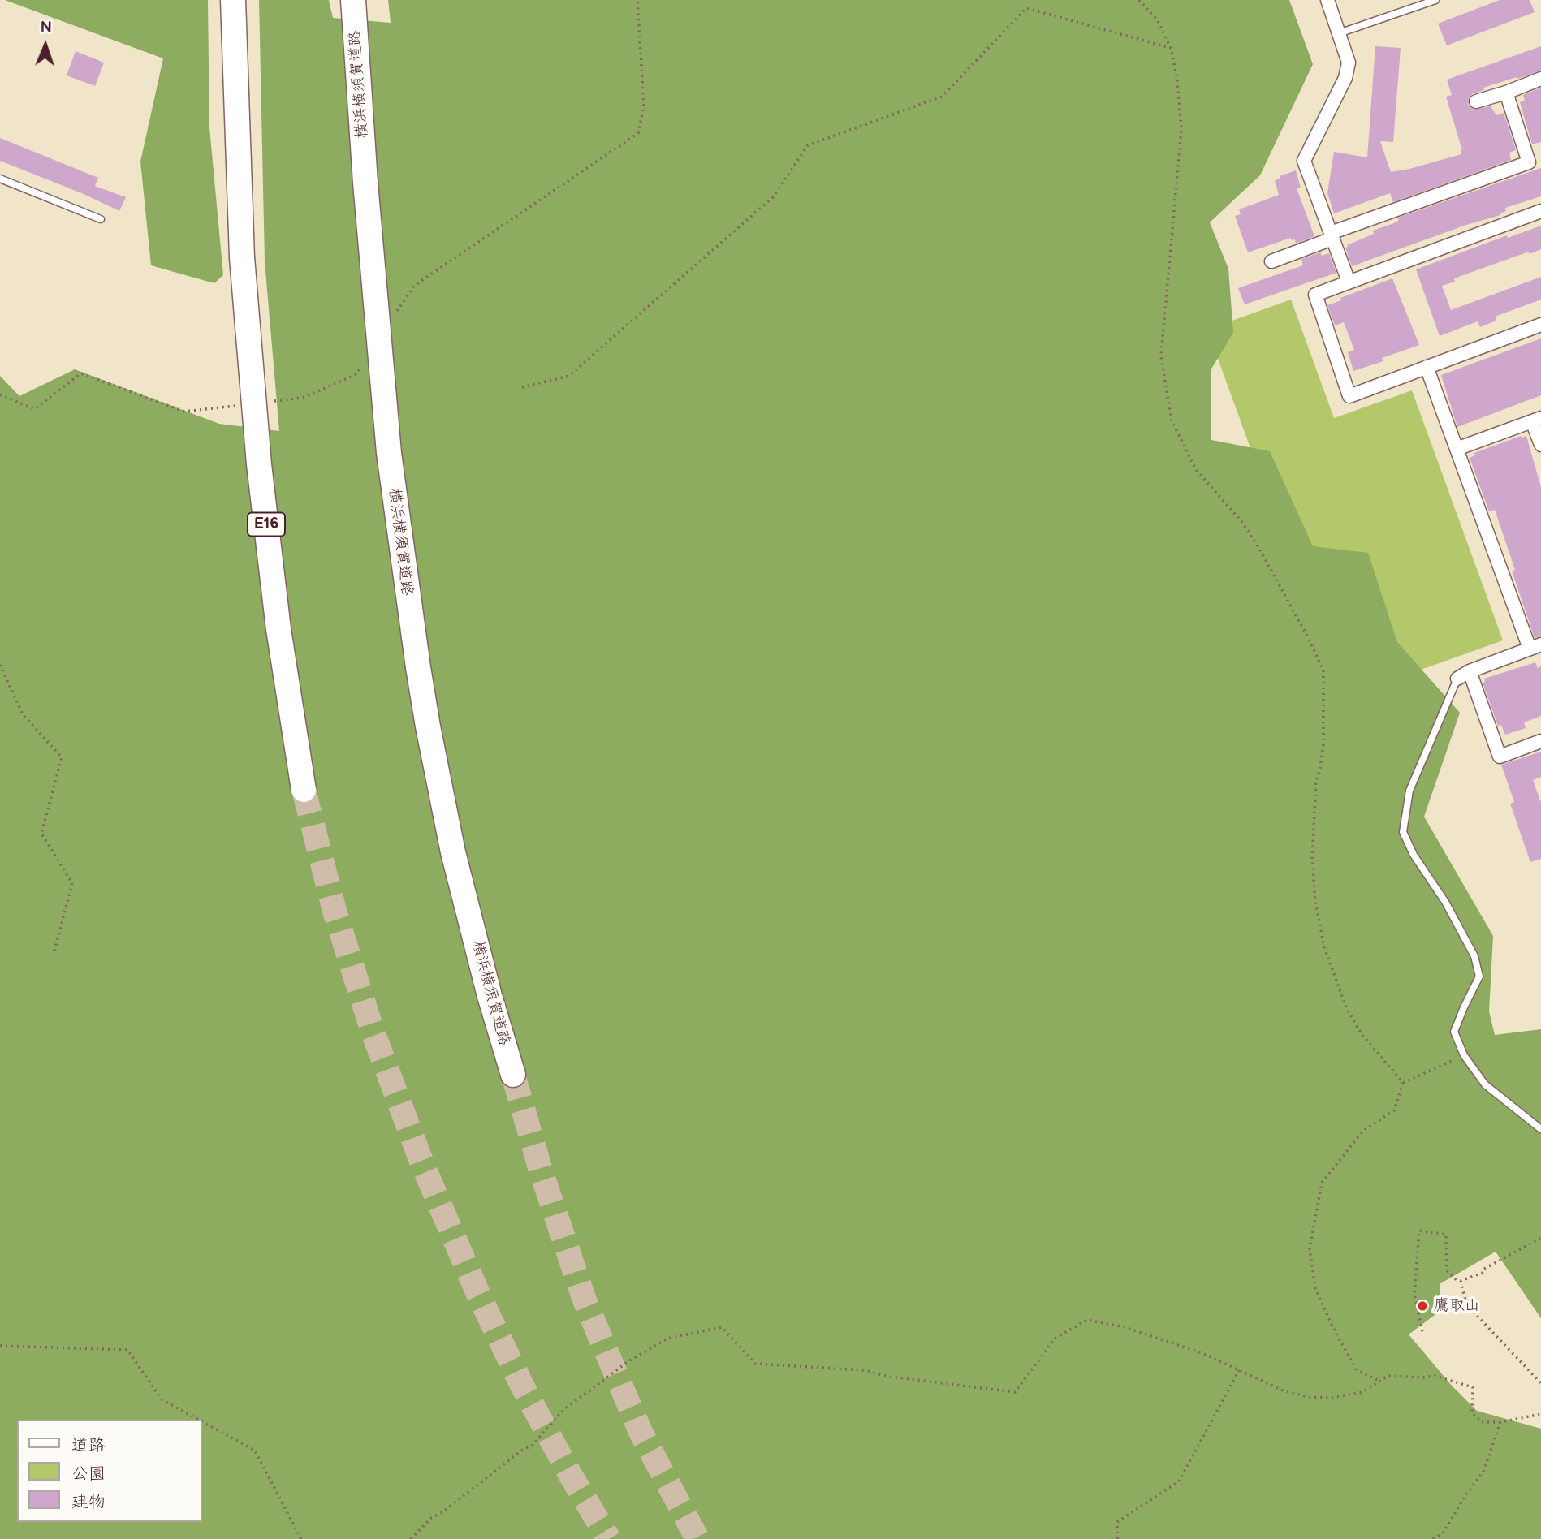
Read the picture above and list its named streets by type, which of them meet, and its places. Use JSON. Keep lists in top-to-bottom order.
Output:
{
  "streets": {
    "highway": ["横浜横須賀道路", "E16"]
  },
  "places": ["鷹取山"],
  "legend": ["道路", "公園", "建物"],
  "north": "top"
}
